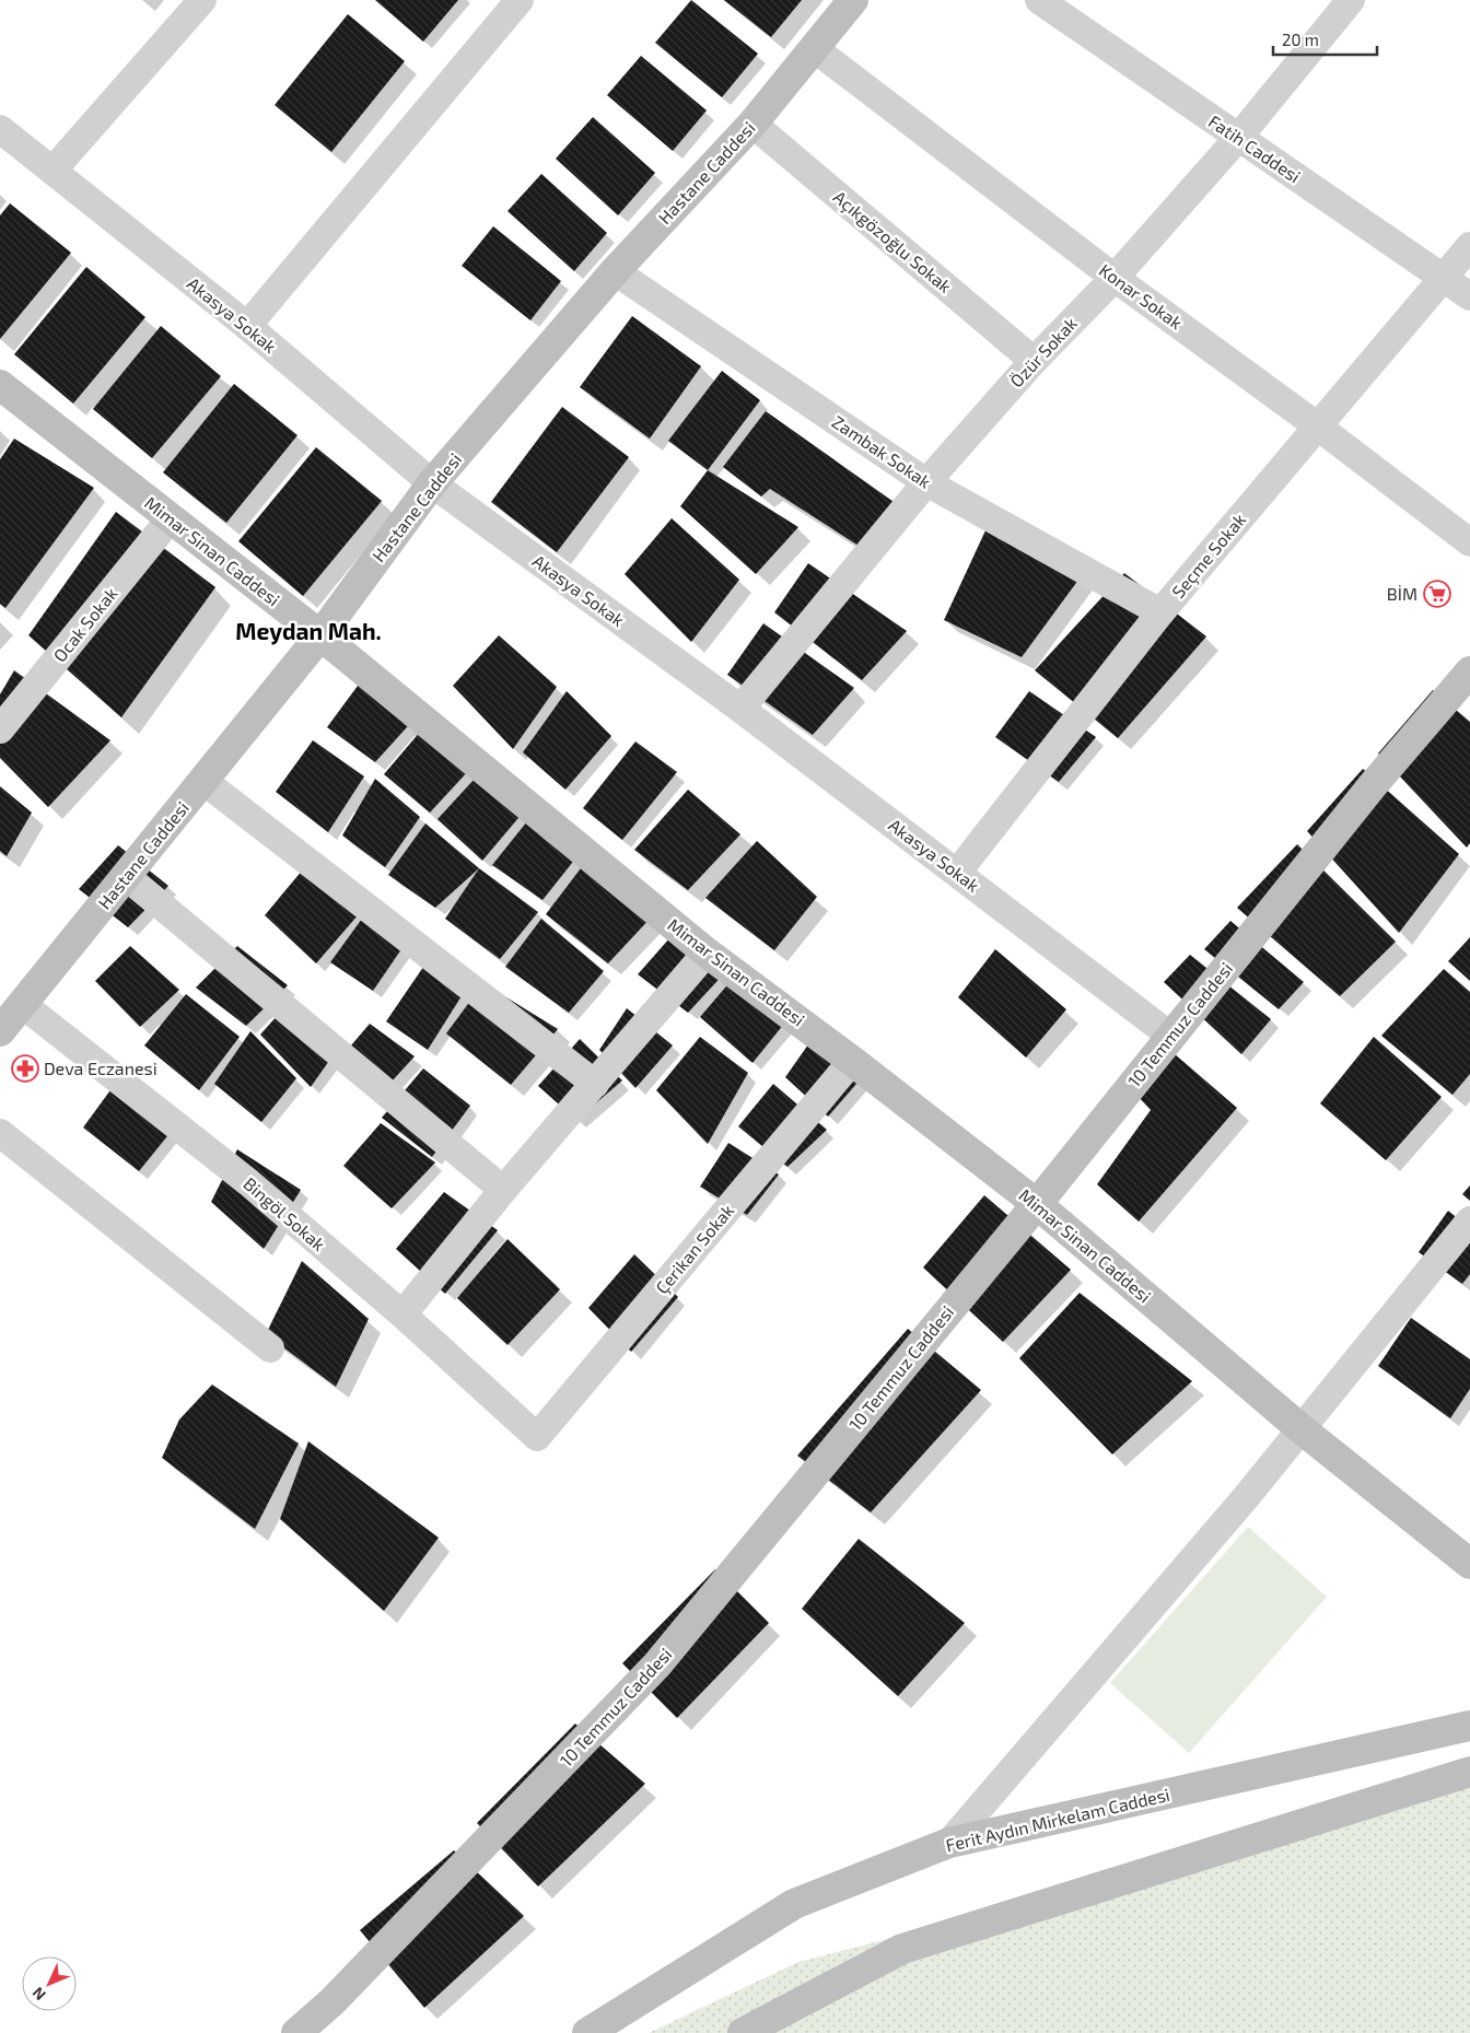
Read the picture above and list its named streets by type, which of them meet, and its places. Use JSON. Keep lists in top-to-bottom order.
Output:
{
  "streets": {
    "street": [
      "Fatih Caddesi",
      "Hastane Caddesi",
      "Açıkgözoğlu Sokak",
      "Konar Sokak",
      "Akasya Sokak",
      "Özür Sokak",
      "Zambak Sokak",
      "Mimar Sinan Caddesi",
      "Seçme Sokak",
      "Ocak Sokak",
      "10 Temmuz Caddesi",
      "Bingöl Sokak",
      "Çerikan Sokak",
      "Ferit Aydın Mirkelam Caddesi"
    ]
  },
  "crossings": [
    ["Fatih Caddesi", "Özür Sokak"],
    ["Fatih Caddesi", "Seçme Sokak"],
    ["Hastane Caddesi", "Açıkgözoğlu Sokak"],
    ["Hastane Caddesi", "Konar Sokak"],
    ["Hastane Caddesi", "Akasya Sokak"],
    ["Hastane Caddesi", "Zambak Sokak"],
    ["Hastane Caddesi", "Mimar Sinan Caddesi"],
    ["Hastane Caddesi", "Bingöl Sokak"],
    ["Açıkgözoğlu Sokak", "Özür Sokak"],
    ["Konar Sokak", "Özür Sokak"],
    ["Konar Sokak", "Seçme Sokak"],
    ["Akasya Sokak", "Özür Sokak"],
    ["Akasya Sokak", "Seçme Sokak"],
    ["Akasya Sokak", "10 Temmuz Caddesi"],
    ["Özür Sokak", "Zambak Sokak"],
    ["Zambak Sokak", "Seçme Sokak"],
    ["Mimar Sinan Caddesi", "Ocak Sokak"],
    ["Mimar Sinan Caddesi", "10 Temmuz Caddesi"],
    ["Mimar Sinan Caddesi", "Çerikan Sokak"],
    ["Bingöl Sokak", "Çerikan Sokak"]
  ],
  "districts": ["Meydan Mah."],
  "places": {
    "supermarket": ["BİM"],
    "pharmacy": ["Deva Eczanesi"]
  },
  "scale_bar": "20 m",
  "north": "bottom left"
}
